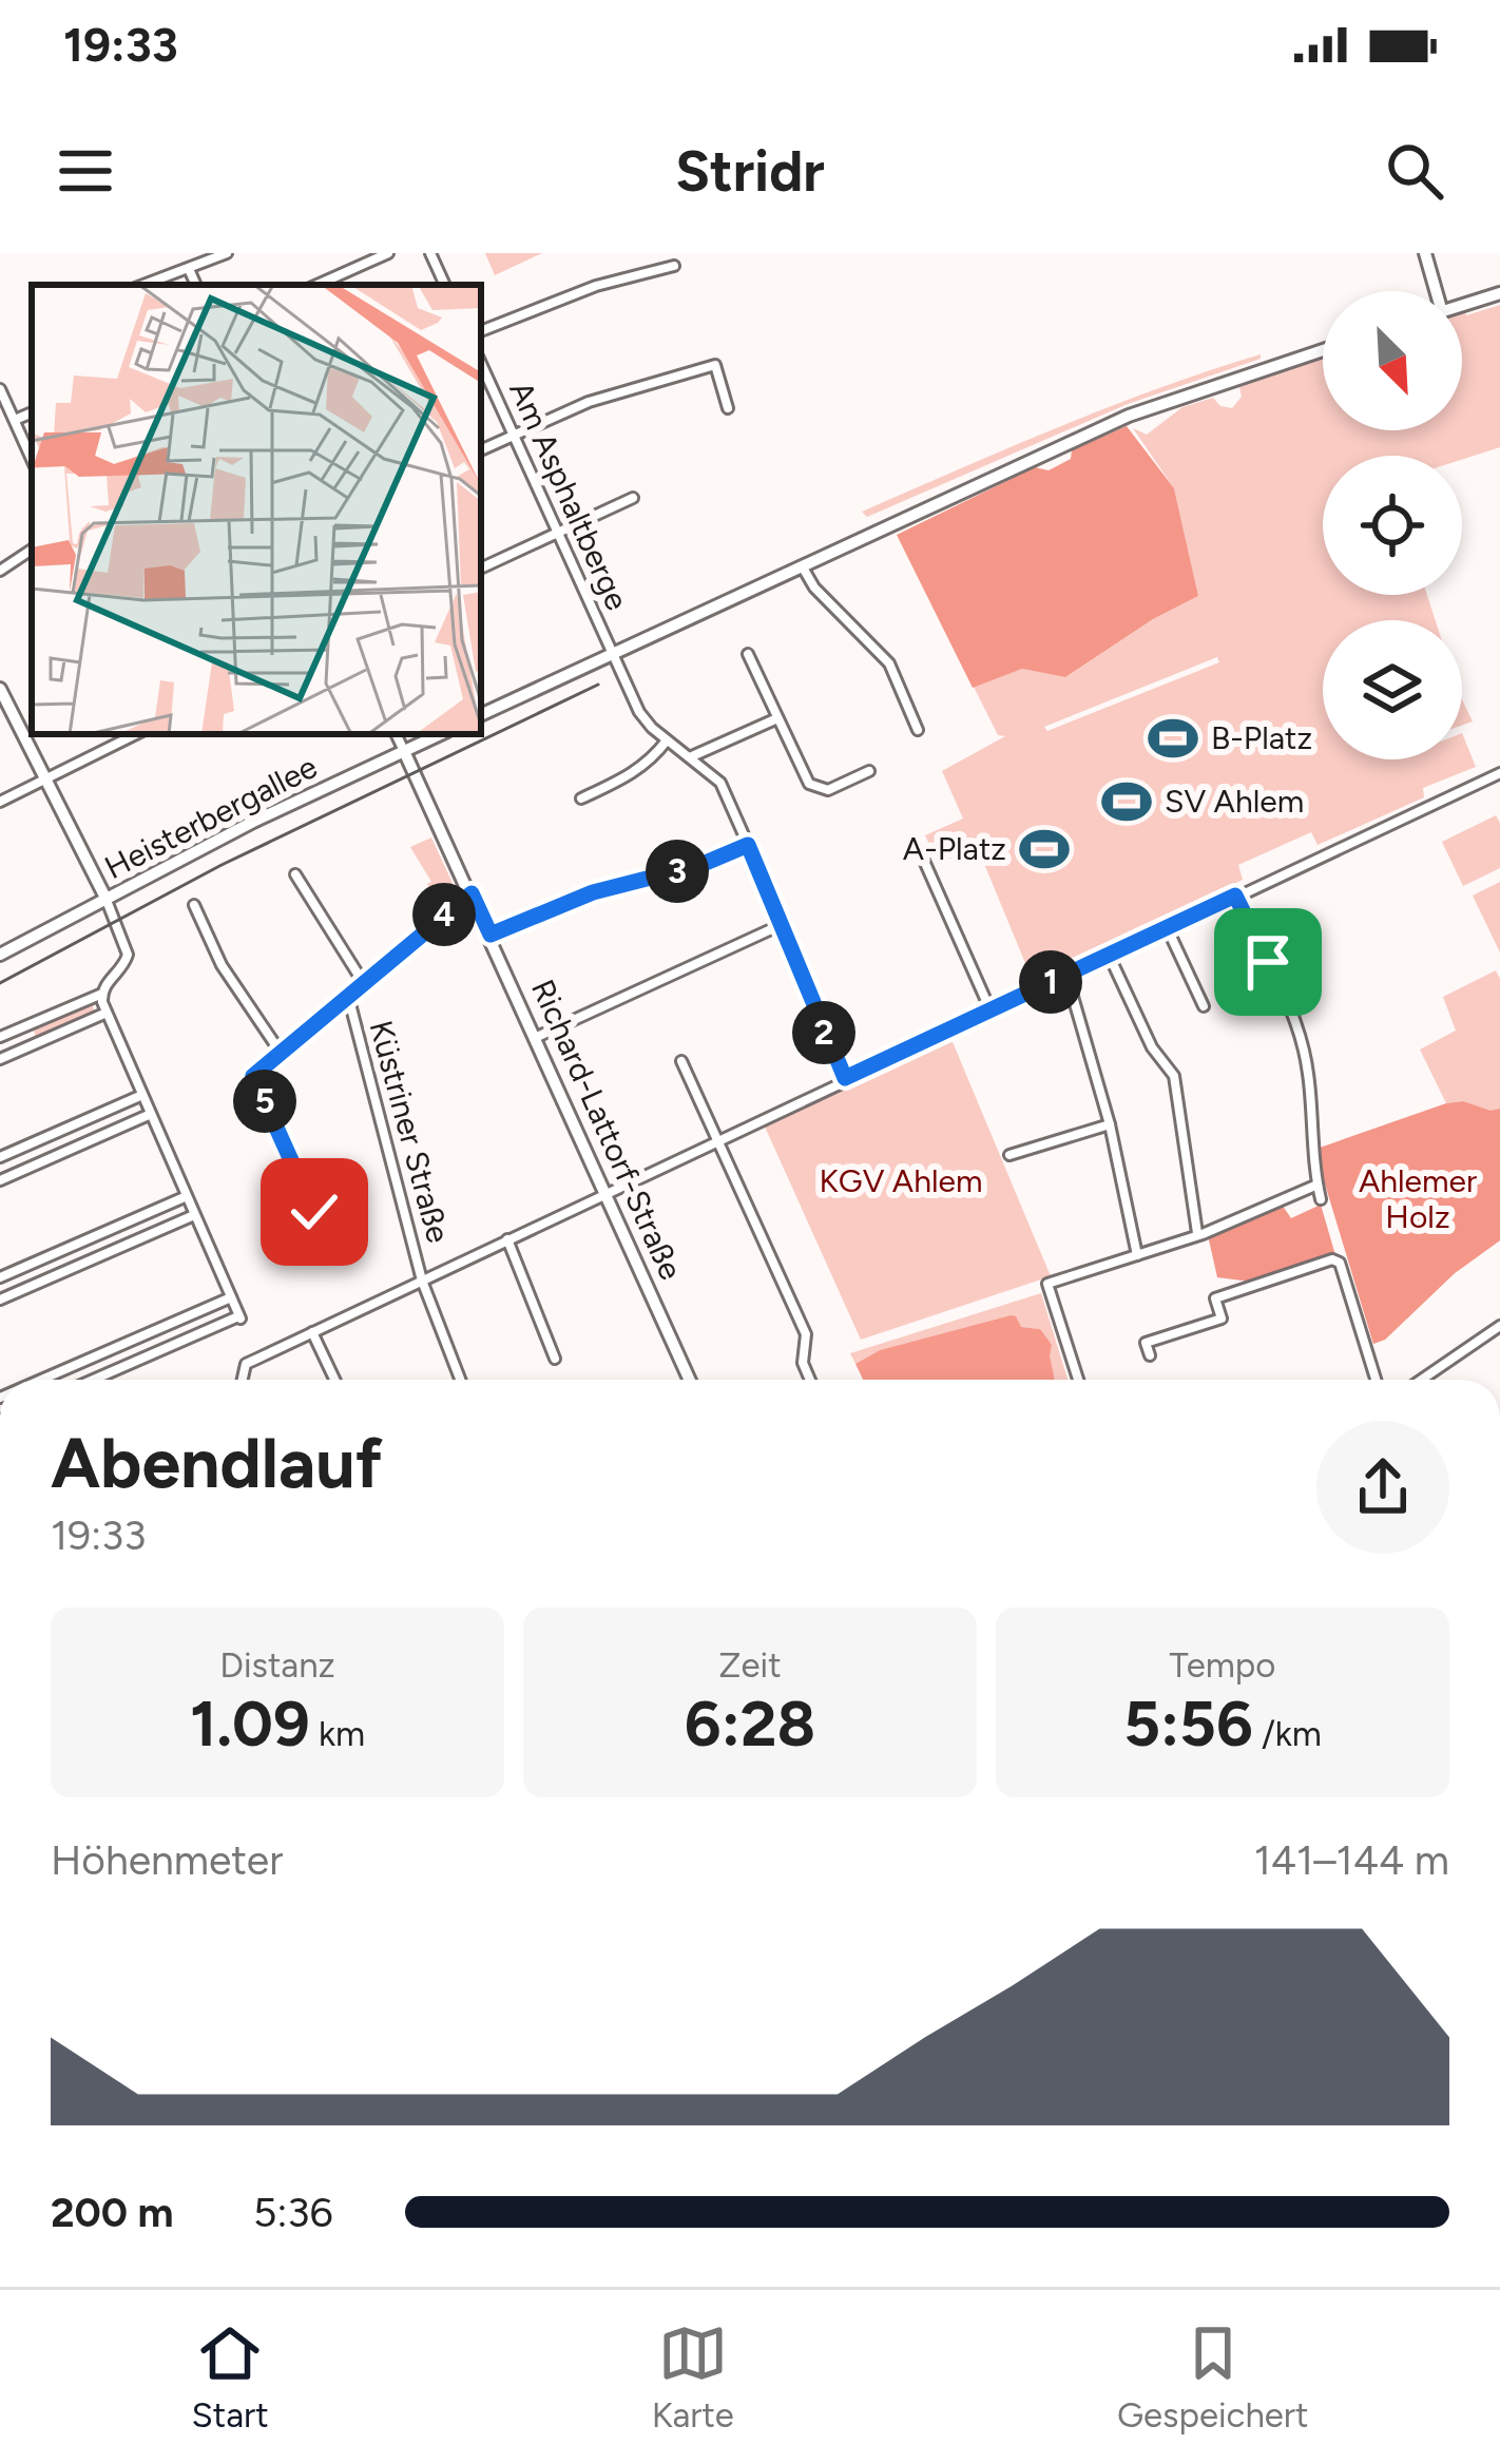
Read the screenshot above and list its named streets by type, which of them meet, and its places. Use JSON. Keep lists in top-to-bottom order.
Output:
{
  "streets": {
    "main road": ["Heisterbergallee", "Richard-Lattorf-Straße"],
    "street": ["Am Asphaltberge", "Küstriner Straße"]
  },
  "crossings": [
    ["Heisterbergallee", "Richard-Lattorf-Straße"]
  ],
  "parks": ["KGV Ahlem", "Ahlemer Holz"],
  "places": {
    "sports": ["B-Platz", "SV Ahlem", "A-Platz"]
  },
  "north": "bottom right",
  "page": {
    "status": "19:33",
    "header": "Stridr",
    "pins": [
      "3",
      "4",
      "1",
      "2",
      "5"
    ],
    "heading": ["Abendlauf", "19:33"],
    "stats": [
      ["Distanz", "1.09 km"],
      ["Zeit", "6:28"],
      ["Tempo", "5:56 /km"]
    ],
    "chart": ["Höhenmeter", "141–144 m"],
    "list": [
      {
        "name": "200 m",
        "note": "5:36"
      }
    ],
    "tabs": ["Start", "Karte", "Gespeichert"]
  }
}
